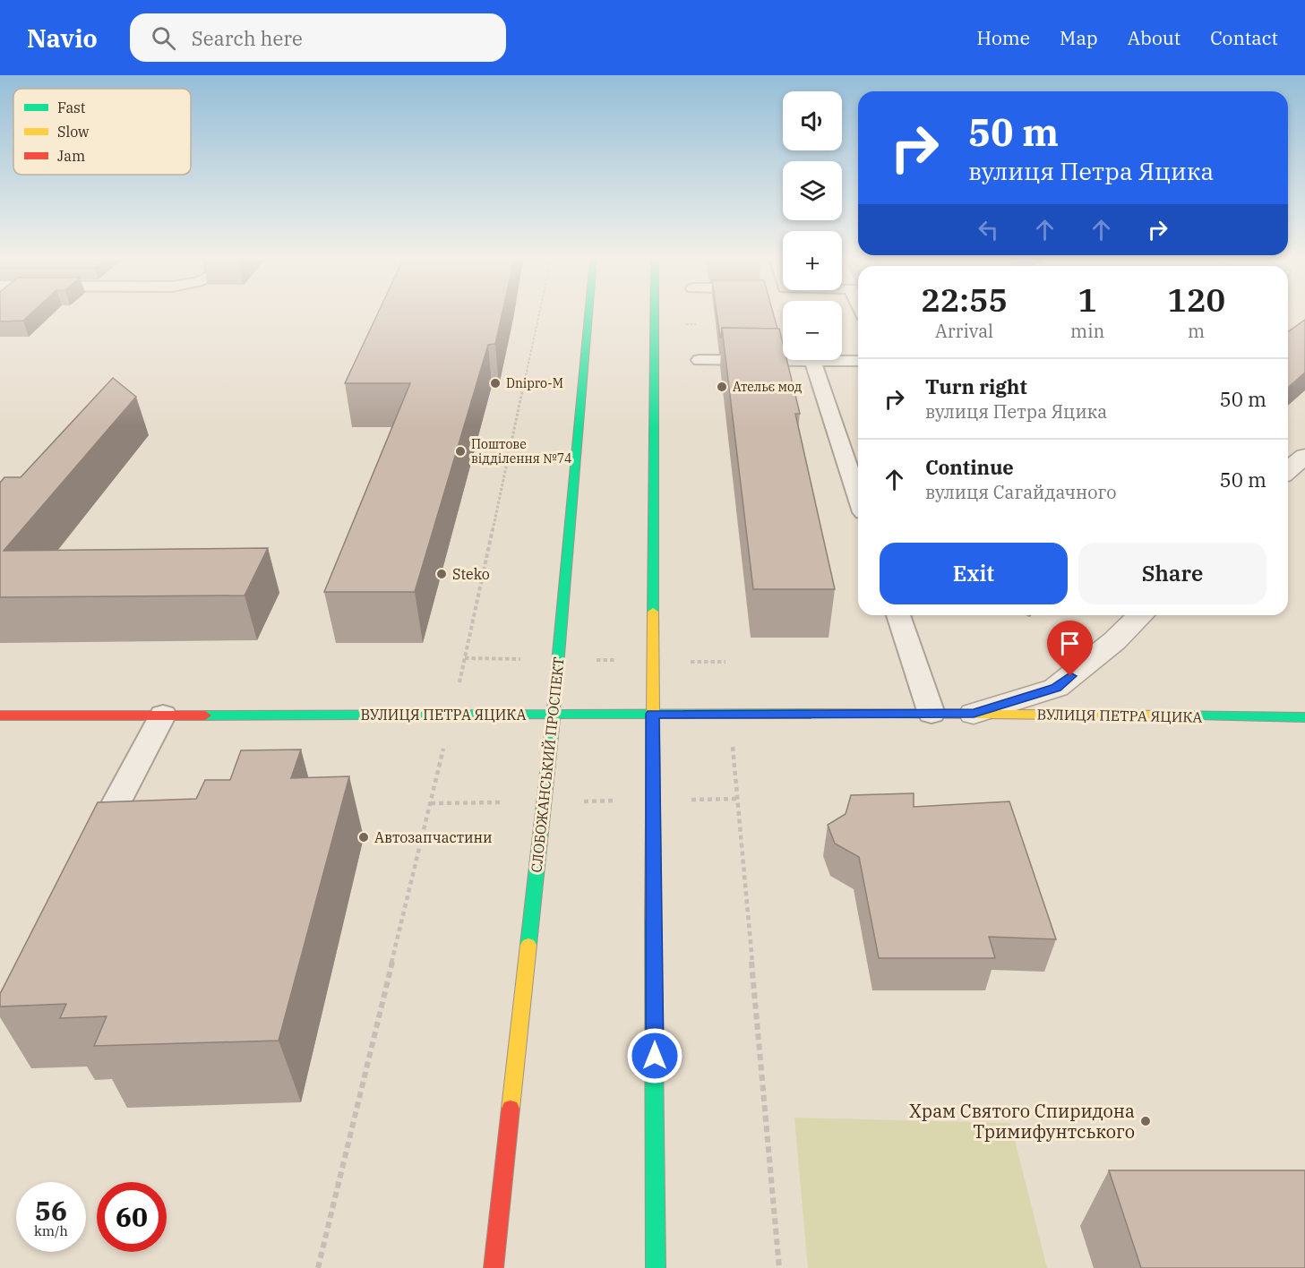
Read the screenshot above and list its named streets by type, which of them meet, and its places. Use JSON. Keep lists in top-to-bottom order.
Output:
{
  "streets": {
    "main road": ["ВУЛИЦЯ ПЕТРА ЯЦИКА", "СЛОБОЖАНСЬКИЙ ПРОСПЕКТ"]
  },
  "crossings": [
    ["ВУЛИЦЯ ПЕТРА ЯЦИКА", "СЛОБОЖАНСЬКИЙ ПРОСПЕКТ"]
  ],
  "places": [
    "Dnipro-M",
    "Ательє мод",
    "Поштове відділення №74",
    "Steko",
    "Автозапчастини",
    "Храм Святого Спиридона Тримифунтського"
  ],
  "legend": ["Fast", "Slow", "Jam"],
  "page": {
    "header": "Navio",
    "search": "Search here",
    "nav": [
      "Home",
      "Map",
      "About",
      "Contact"
    ],
    "map_buttons": ["+", "−"],
    "turn": ["50 m", "вулиця Петра Яцика"],
    "eta": [
      "22:55",
      "Arrival",
      "1",
      "min",
      "120",
      "m"
    ],
    "list": [
      {
        "name": "Turn right",
        "note": "вулиця Петра Яцика",
        "value": "50 m"
      },
      {
        "name": "Continue",
        "note": "вулиця Сагайдачного",
        "value": "50 m"
      }
    ],
    "buttons": ["Exit", "Share"],
    "speed": "56 km/h",
    "limit": "60"
  }
}
